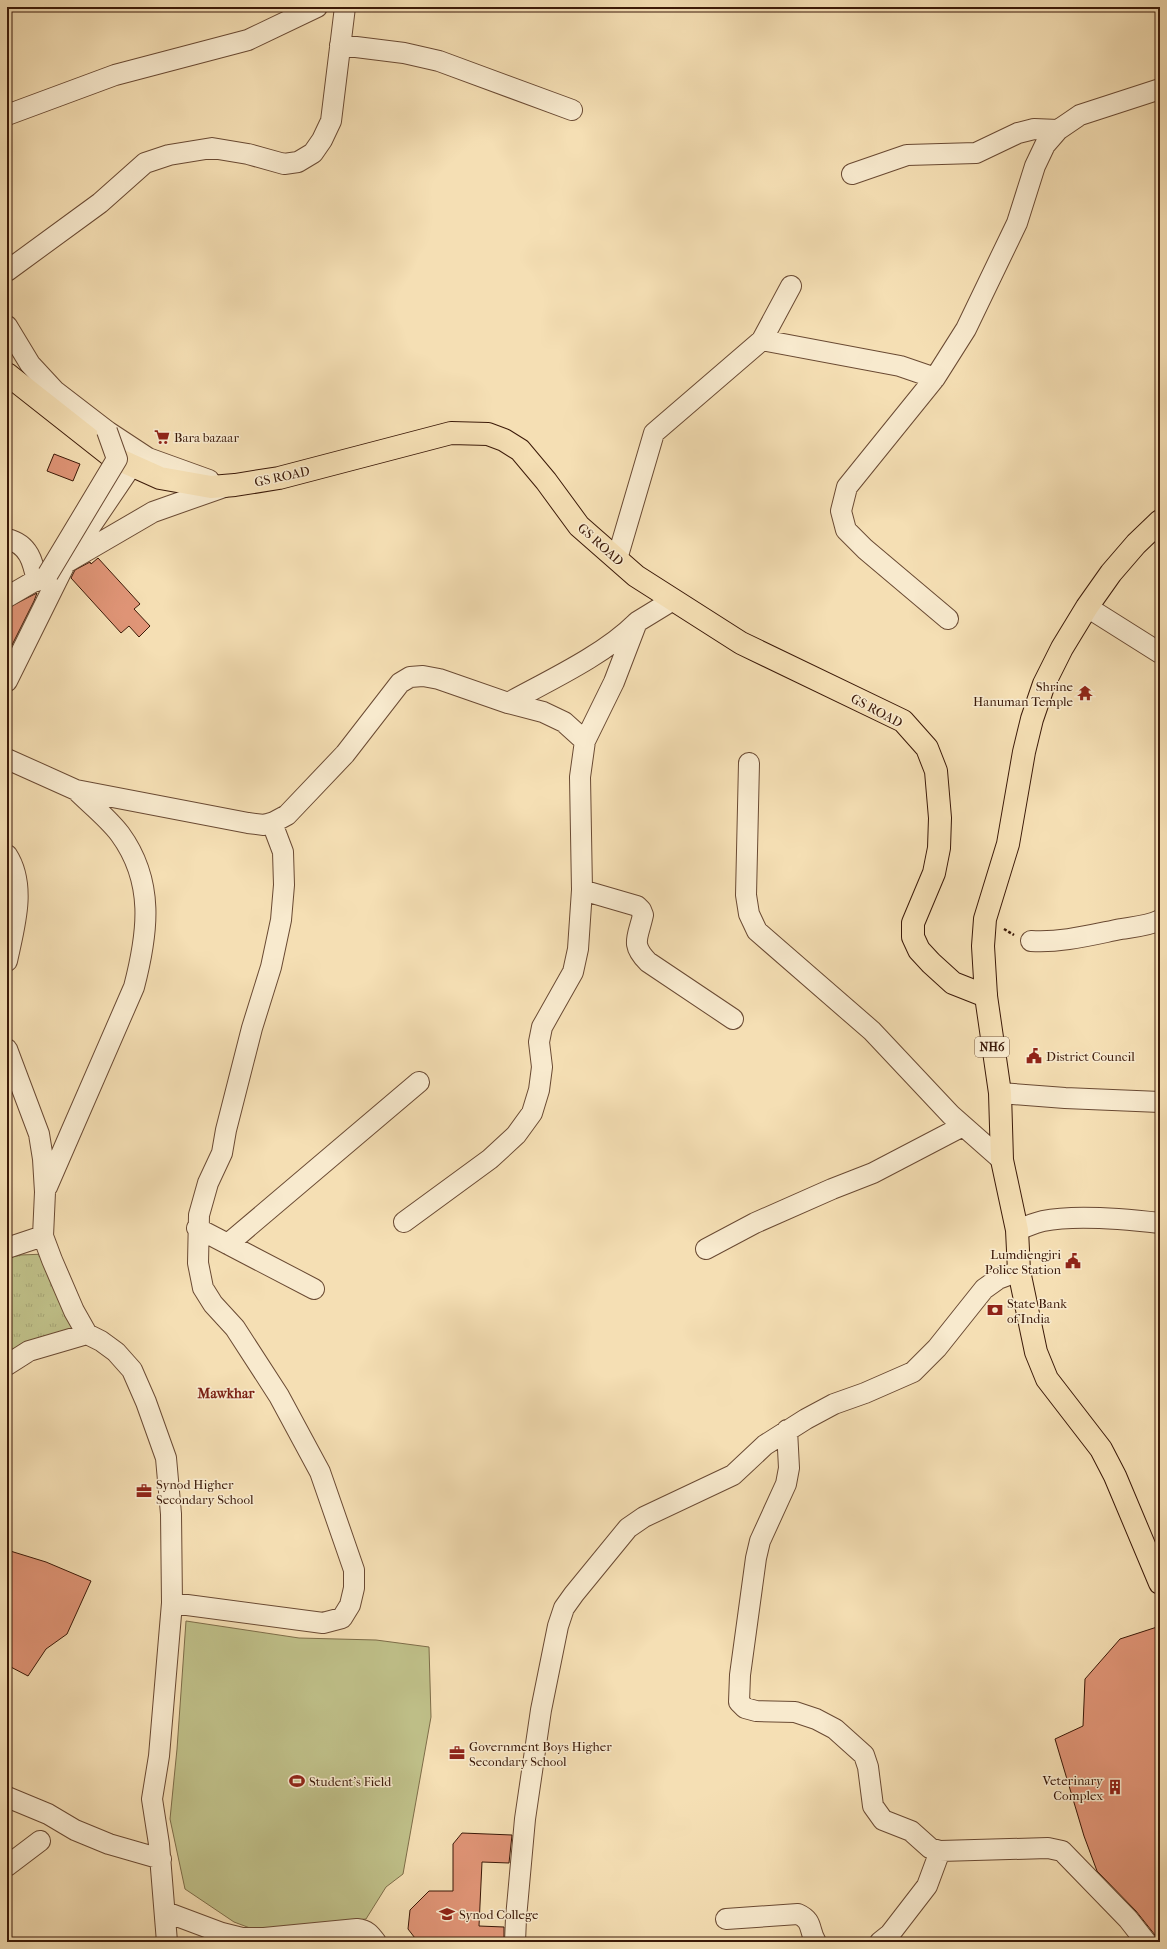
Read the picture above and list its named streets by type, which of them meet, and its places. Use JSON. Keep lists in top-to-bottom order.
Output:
{
  "streets": {
    "main road": ["GS ROAD", "NH6"]
  },
  "crossings": [
    ["GS ROAD", "NH6"]
  ],
  "districts": ["Mawkhar"],
  "places": {
    "supermarket": ["Bara bazaar"],
    "temple": ["Shrine Hanuman Temple"],
    "public building": ["District Council", "Lumdiengjri Police Station"],
    "bank": ["State Bank of India"],
    "office": ["Synod Higher Secondary School", "Government Boys Higher Secondary School"],
    "sports": ["Student's Field"],
    "building": ["Veterinary Complex"],
    "school or university": ["Synod College"]
  }
}
